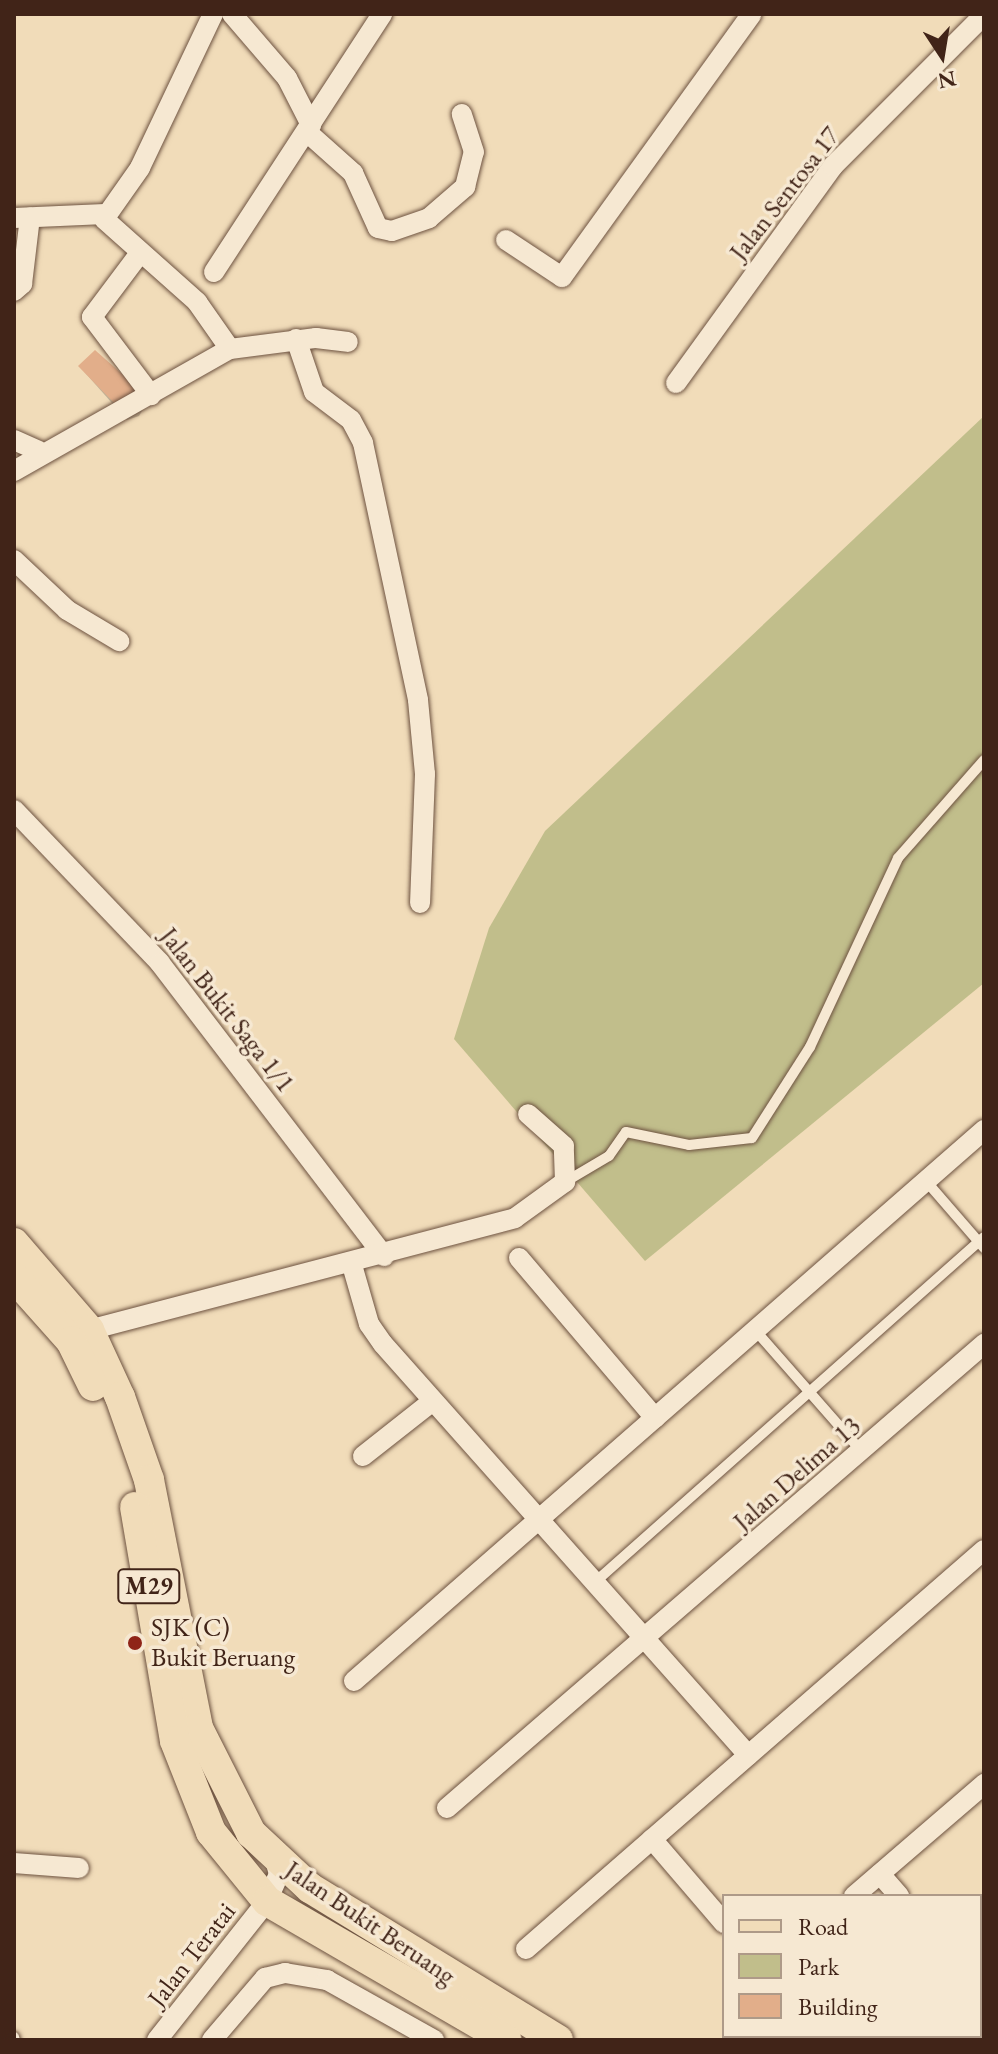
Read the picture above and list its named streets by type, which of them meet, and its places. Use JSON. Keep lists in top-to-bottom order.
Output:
{
  "streets": {
    "main road": ["M29", "Jalan Bukit Beruang"],
    "street": [
      "Jalan Sentosa 17",
      "Jalan Bukit Saga 1/1",
      "Jalan Delima 13",
      "Jalan Teratai"
    ]
  },
  "crossings": [
    ["Jalan Bukit Beruang", "Jalan Teratai"]
  ],
  "places": ["SJK (C) Bukit Beruang"],
  "legend": ["Road", "Park", "Building"],
  "north": "bottom"
}
